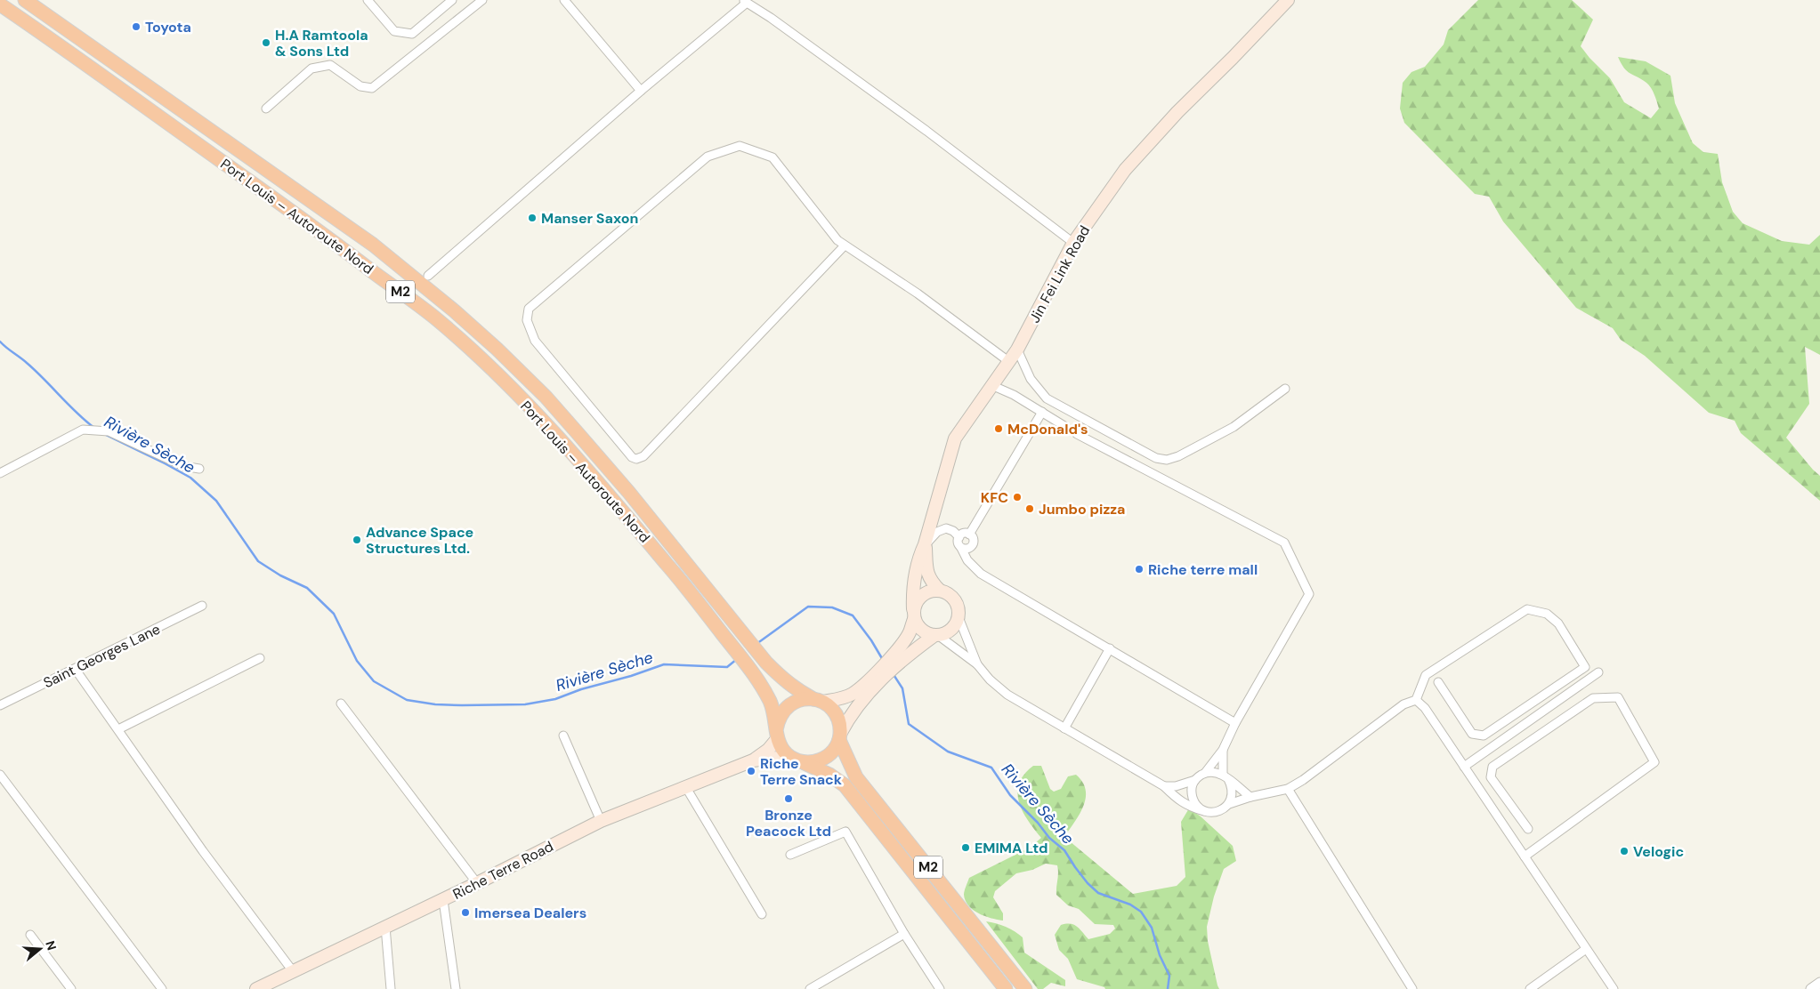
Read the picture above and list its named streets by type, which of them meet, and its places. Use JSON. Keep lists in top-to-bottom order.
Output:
{
  "streets": {
    "highway": ["Port Louis – Autoroute Nord", "M2"],
    "main road": ["Jin Fei Link Road", "Riche Terre Road"],
    "street": ["Saint Georges Lane"]
  },
  "crossings": [
    ["Port Louis – Autoroute Nord", "M2"]
  ],
  "water": ["Rivière Sèche"],
  "places": [
    "Toyota",
    "H.A Ramtoola & Sons Ltd",
    "Manser Saxon",
    "McDonald's",
    "KFC",
    "Jumbo pizza",
    "Advance Space Structures Ltd.",
    "Riche terre mall",
    "Riche Terre Snack",
    "Bronze Peacock Ltd",
    "EMIMA Ltd",
    "Velogic",
    "Imersea Dealers"
  ],
  "north": "right"
}
